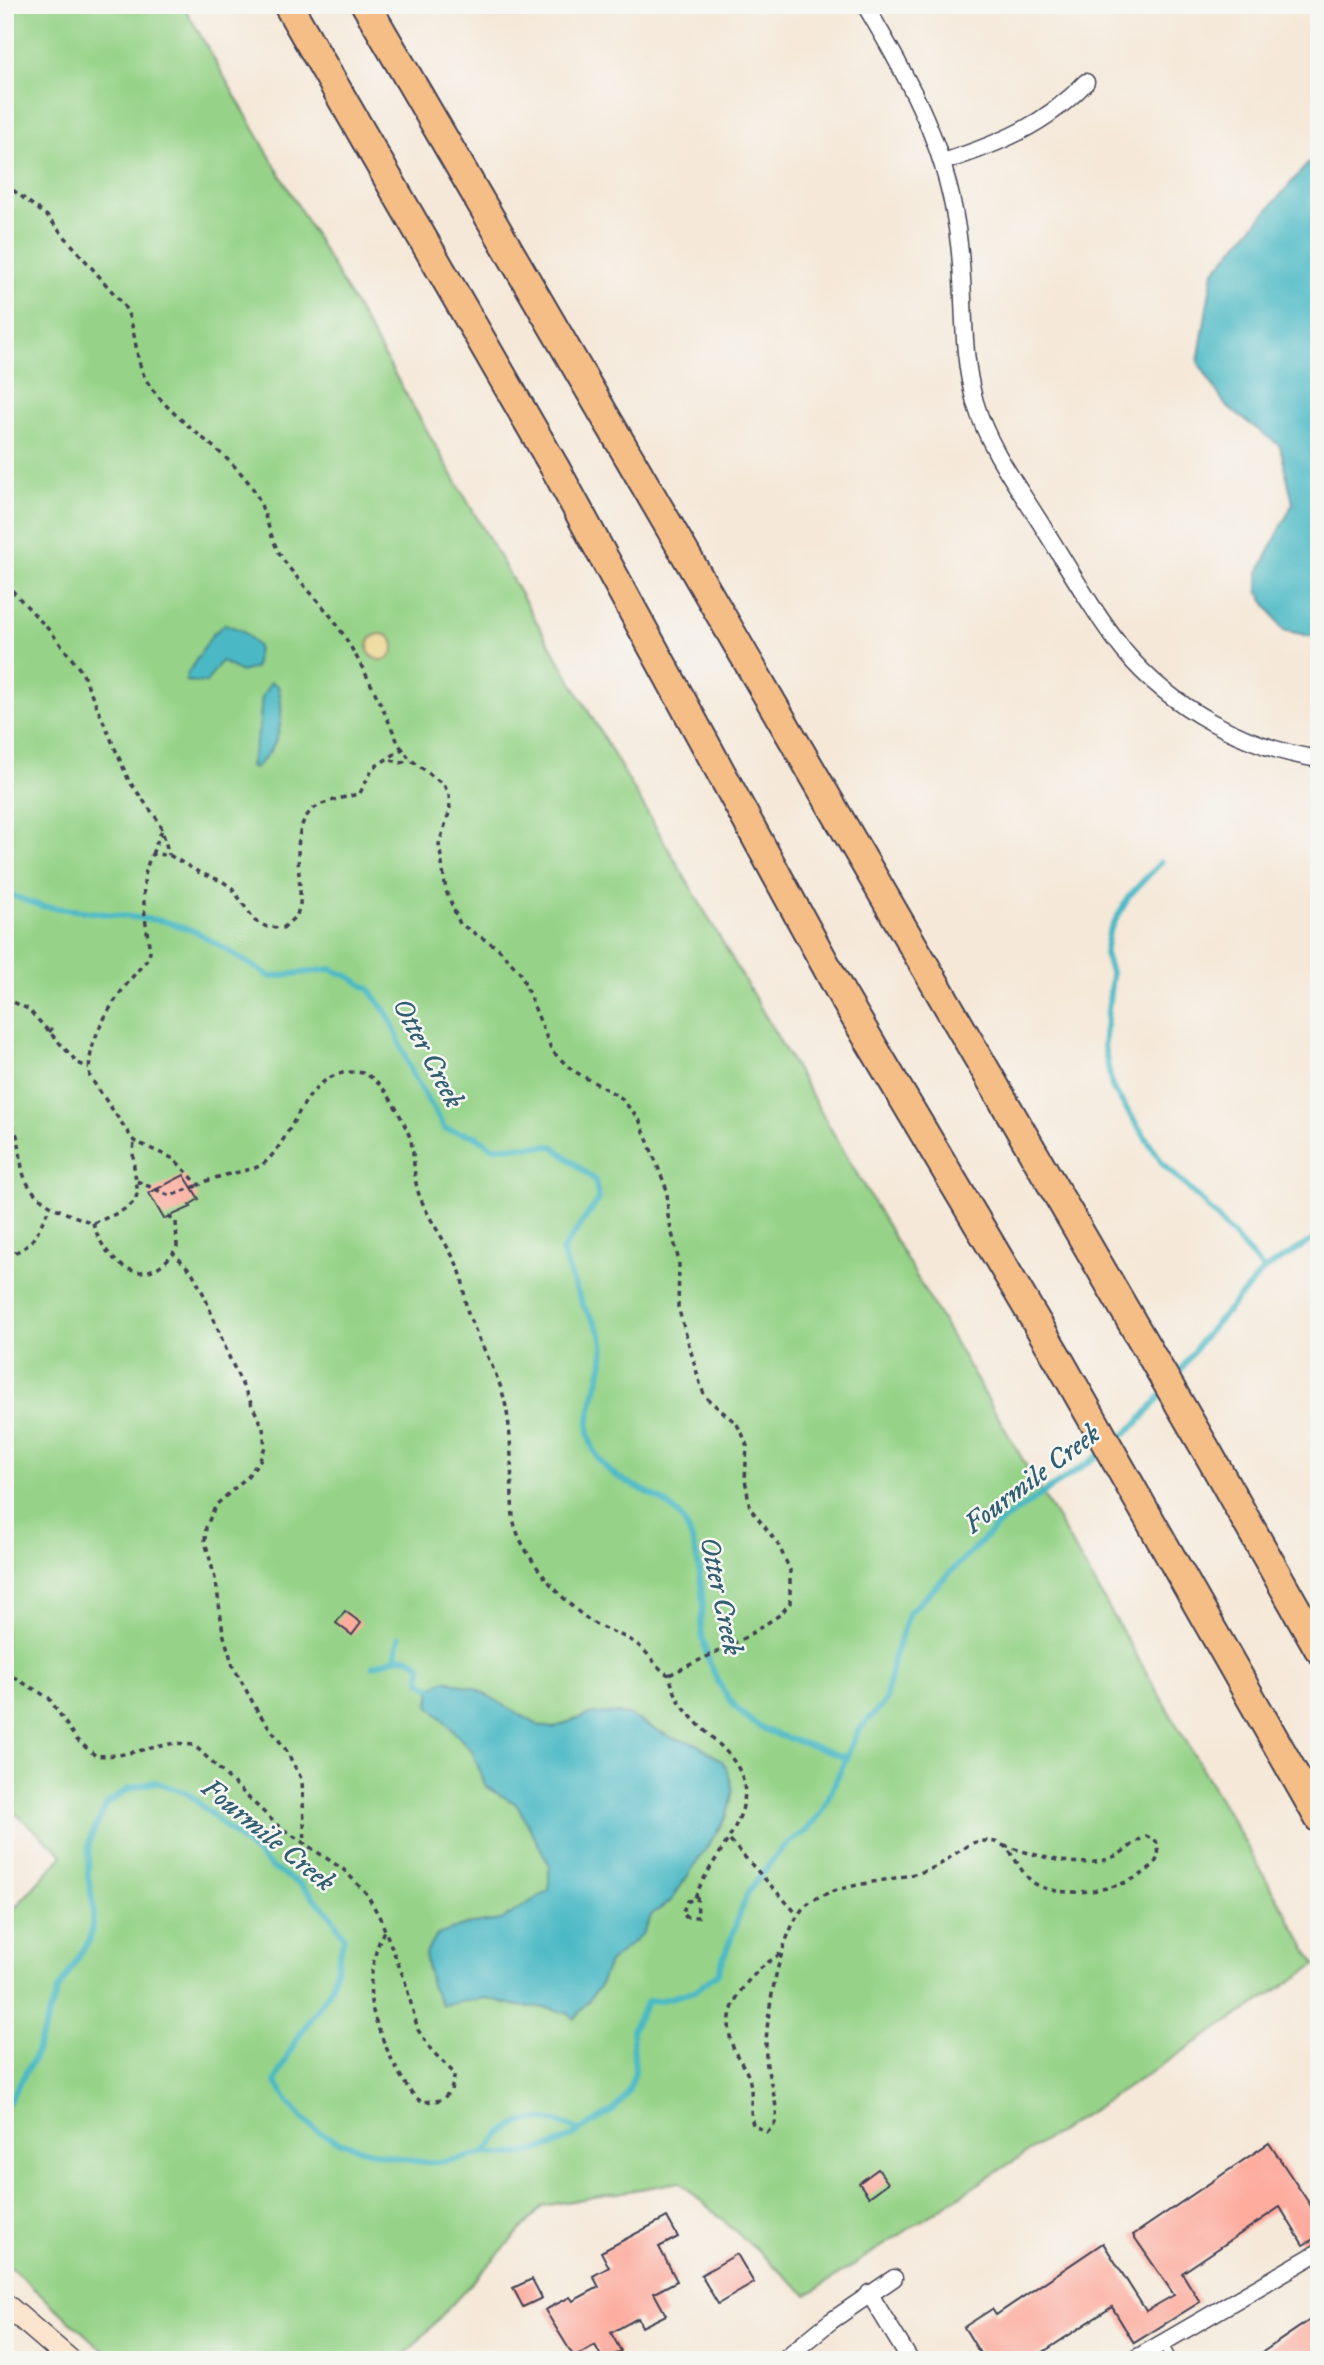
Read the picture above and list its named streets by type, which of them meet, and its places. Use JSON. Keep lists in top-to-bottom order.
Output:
{
  "water": ["Otter Creek", "Fourmile Creek"]
}
